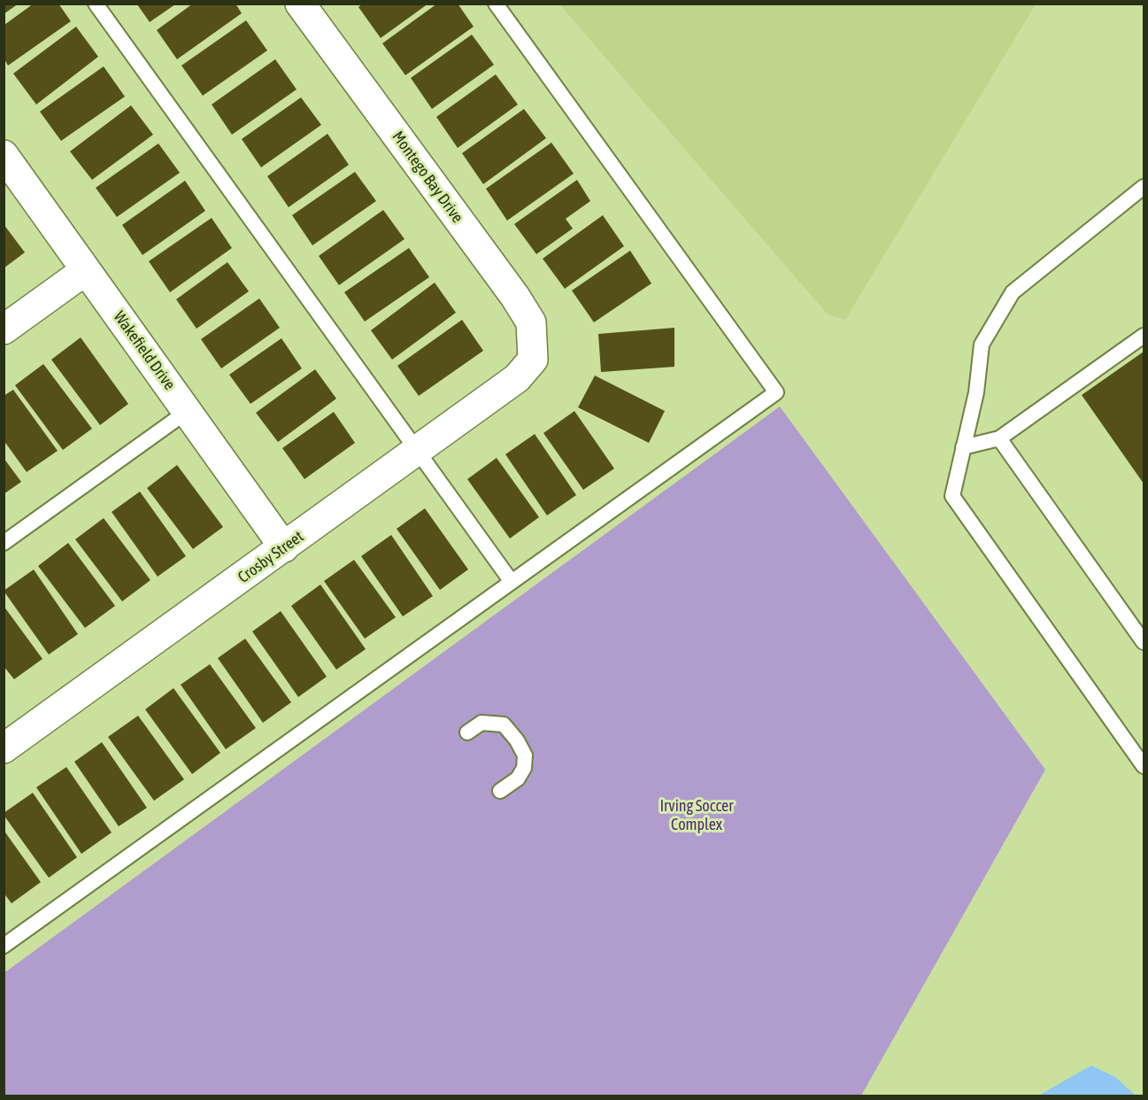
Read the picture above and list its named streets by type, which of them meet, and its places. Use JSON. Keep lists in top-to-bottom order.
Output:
{
  "streets": {
    "street": ["Montego Bay Drive", "Wakefield Drive", "Crosby Street"]
  },
  "crossings": [
    ["Montego Bay Drive", "Crosby Street"],
    ["Wakefield Drive", "Crosby Street"]
  ],
  "parks": ["Irving Soccer Complex"]
}
